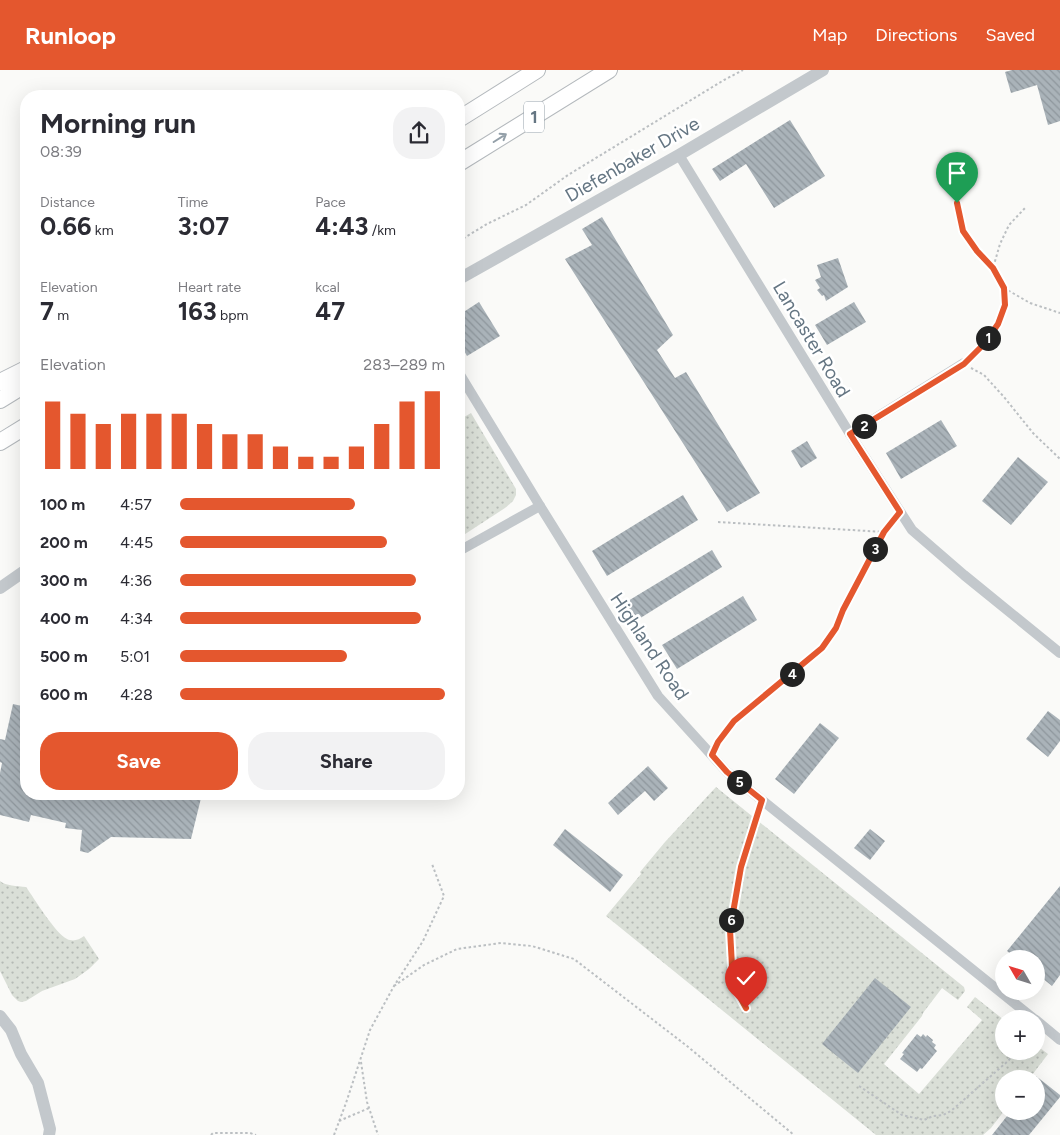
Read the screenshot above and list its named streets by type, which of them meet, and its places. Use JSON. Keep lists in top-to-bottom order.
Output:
{
  "streets": {
    "highway": ["1"],
    "street": ["Diefenbaker Drive", "Lancaster Road", "Highland Road"]
  },
  "crossings": [
    ["Diefenbaker Drive", "Lancaster Road"]
  ],
  "north": "top left",
  "page": {
    "header": "Runloop",
    "nav": ["Map", "Directions", "Saved"],
    "heading": ["Morning run", "08:39"],
    "stats": [
      ["Distance", "0.66 km"],
      ["Time", "3:07"],
      ["Pace", "4:43 /km"],
      ["Elevation", "7 m"],
      ["Heart rate", "163 bpm"],
      ["kcal", "47"]
    ],
    "pins": [
      "1",
      "2",
      "3",
      "4",
      "5",
      "6"
    ],
    "chart": ["Elevation", "283–289 m"],
    "list": [
      {
        "name": "100 m",
        "note": "4:57"
      },
      {
        "name": "200 m",
        "note": "4:45"
      },
      {
        "name": "300 m",
        "note": "4:36"
      },
      {
        "name": "400 m",
        "note": "4:34"
      },
      {
        "name": "500 m",
        "note": "5:01"
      },
      {
        "name": "600 m",
        "note": "4:28"
      }
    ],
    "buttons": ["Save", "Share"],
    "map_buttons": ["+", "−"]
  }
}
